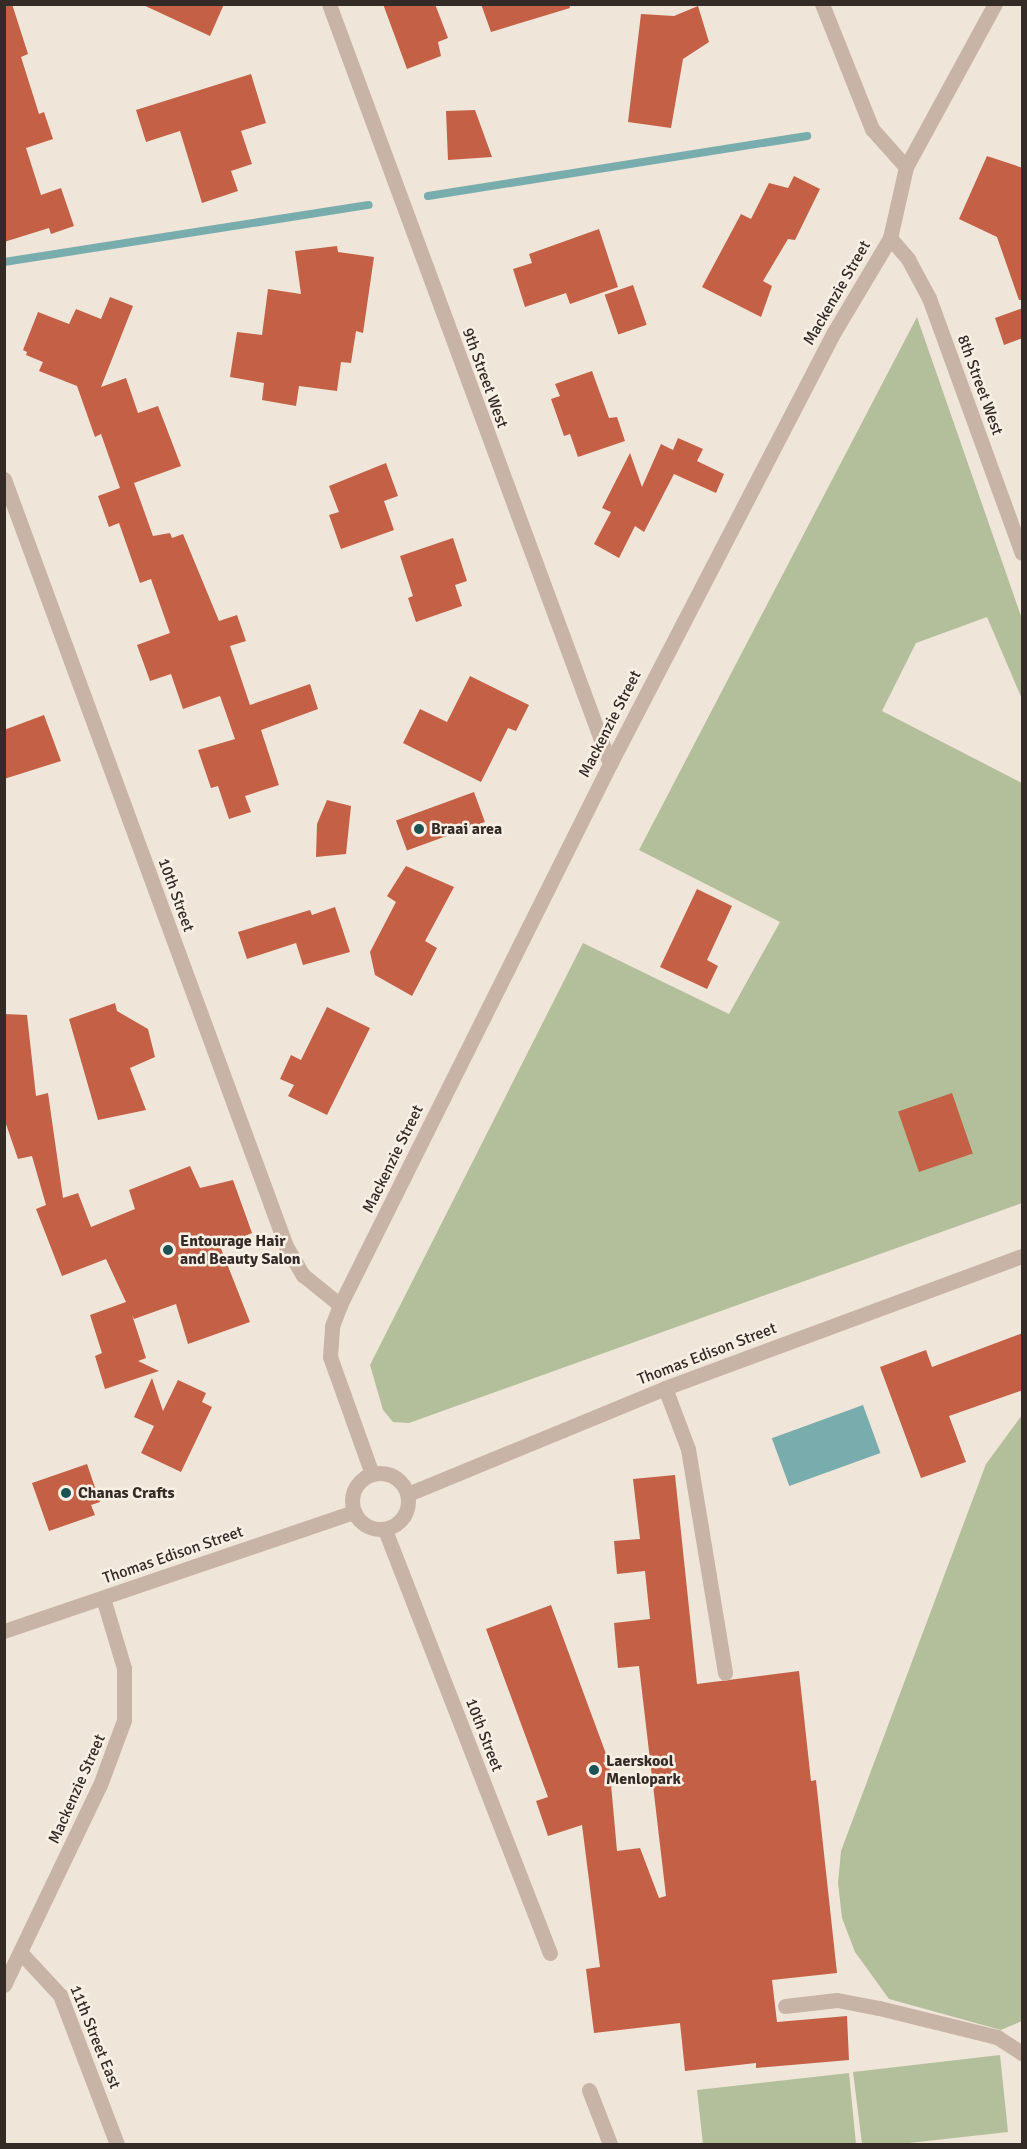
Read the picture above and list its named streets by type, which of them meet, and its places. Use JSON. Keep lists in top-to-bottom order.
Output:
{
  "streets": {
    "street": [
      "Mackenzie Street",
      "9th Street West",
      "8th Street West",
      "10th Street",
      "Thomas Edison Street",
      "11th Street East"
    ]
  },
  "crossings": [
    ["Mackenzie Street", "9th Street West"],
    ["Mackenzie Street", "8th Street West"],
    ["Mackenzie Street", "10th Street"],
    ["Mackenzie Street", "Thomas Edison Street"],
    ["Mackenzie Street", "11th Street East"],
    ["10th Street", "Thomas Edison Street"]
  ],
  "places": [
    "Braai area",
    "Entourage Hair and Beauty Salon",
    "Chanas Crafts",
    "Laerskool Menlopark"
  ]
}
